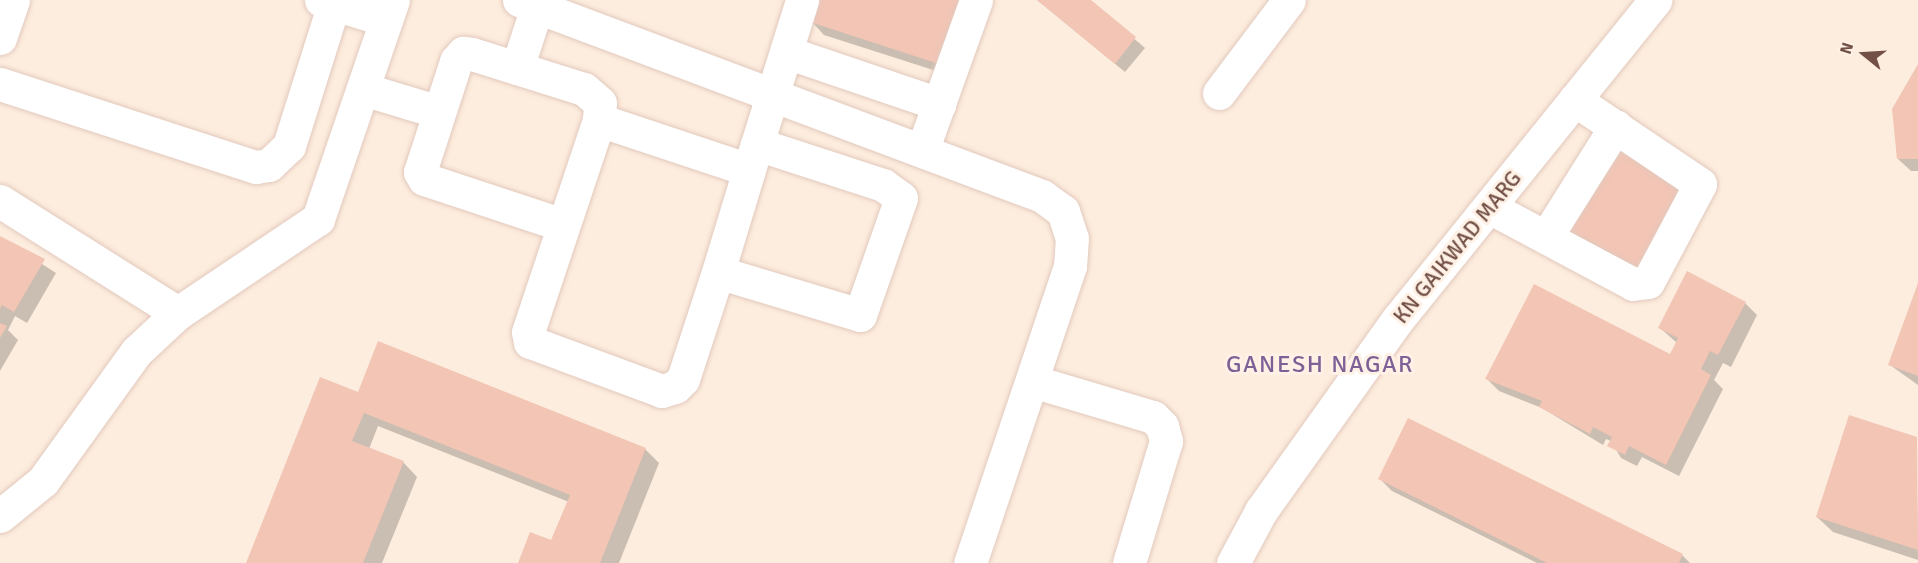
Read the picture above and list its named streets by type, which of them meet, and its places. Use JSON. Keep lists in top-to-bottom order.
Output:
{
  "streets": {
    "street": ["KN GAIKWAD MARG"]
  },
  "districts": ["GANESH NAGAR"],
  "north": "left"
}
